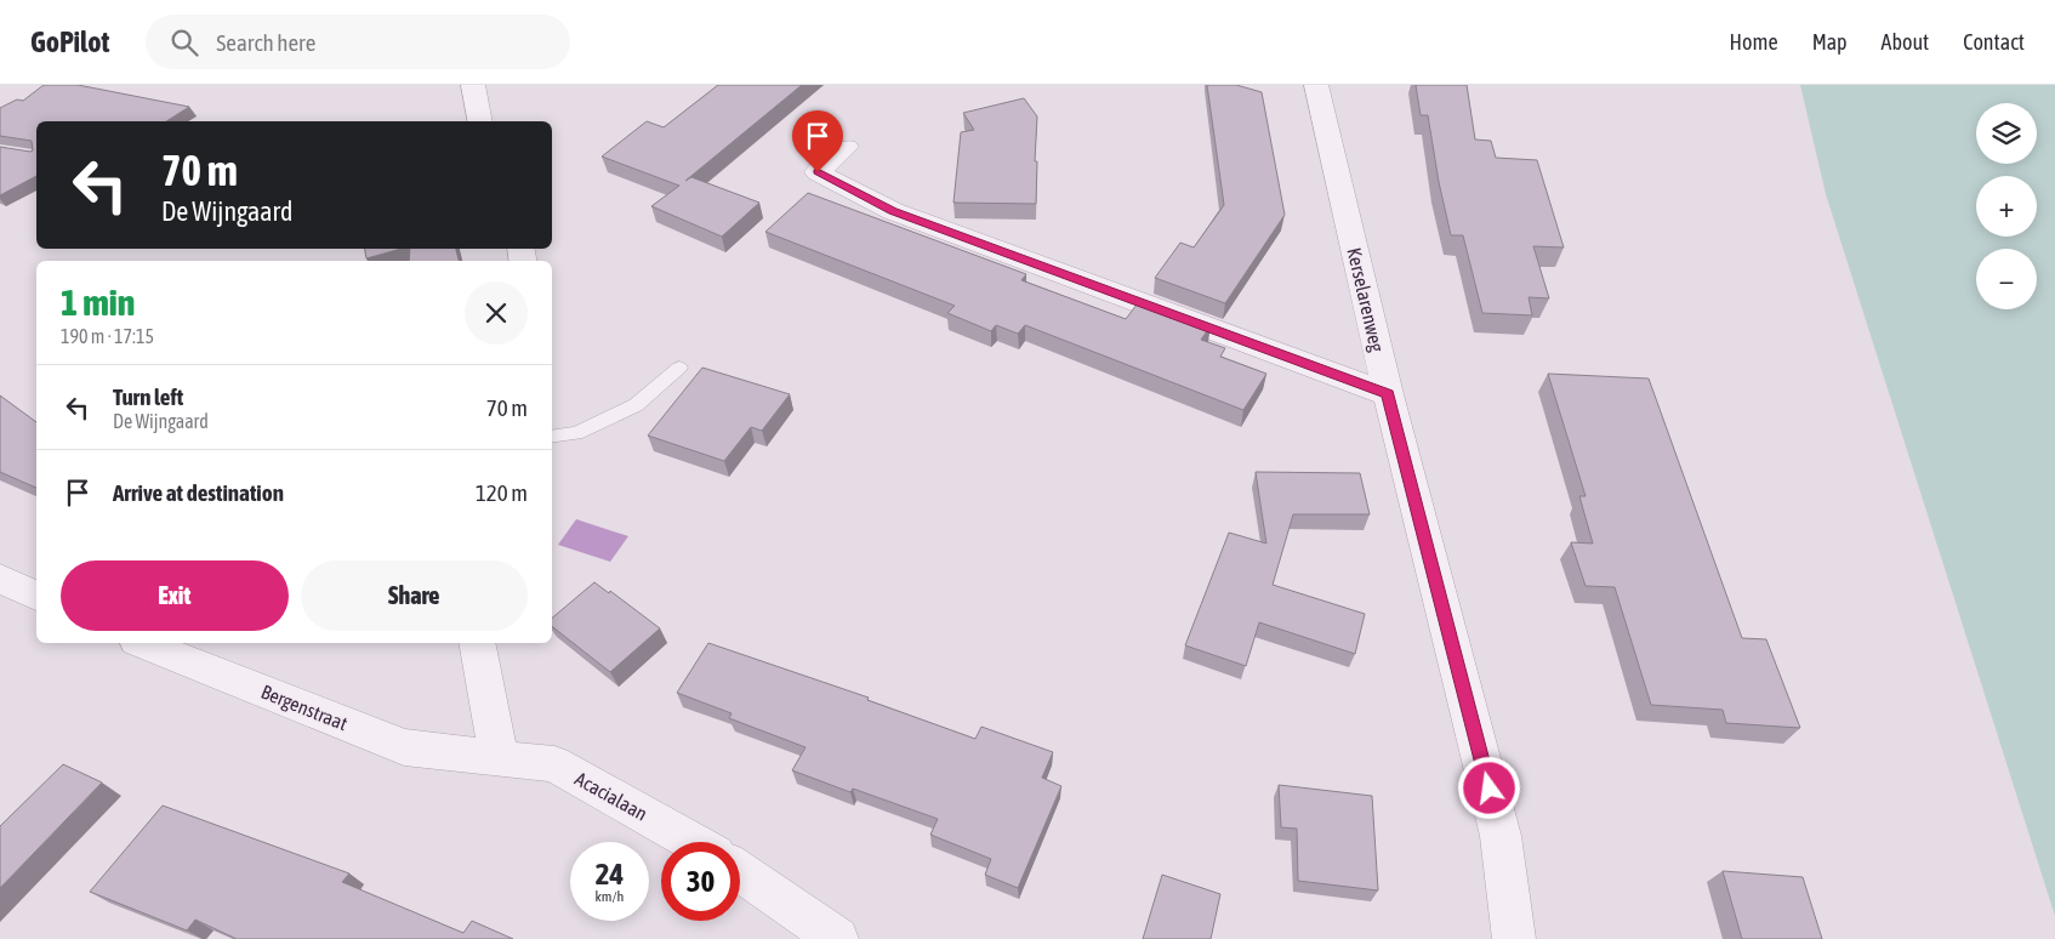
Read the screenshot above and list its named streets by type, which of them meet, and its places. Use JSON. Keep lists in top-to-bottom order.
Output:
{
  "streets": {
    "street": ["Kerselarenweg", "Bergenstraat", "Acacialaan"]
  },
  "crossings": [
    ["Bergenstraat", "Acacialaan"]
  ],
  "page": {
    "header": "GoPilot",
    "search": "Search here",
    "nav": [
      "Home",
      "Map",
      "About",
      "Contact"
    ],
    "map_buttons": ["+", "−"],
    "turn": ["70 m", "De Wijngaard"],
    "heading": ["1 min", "190 m · 17:15"],
    "list": [
      {
        "name": "Turn left",
        "note": "De Wijngaard",
        "value": "70 m"
      },
      {
        "name": "Arrive at destination",
        "value": "120 m"
      }
    ],
    "buttons": ["Exit", "Share"],
    "speed": "24 km/h",
    "limit": "30"
  }
}
